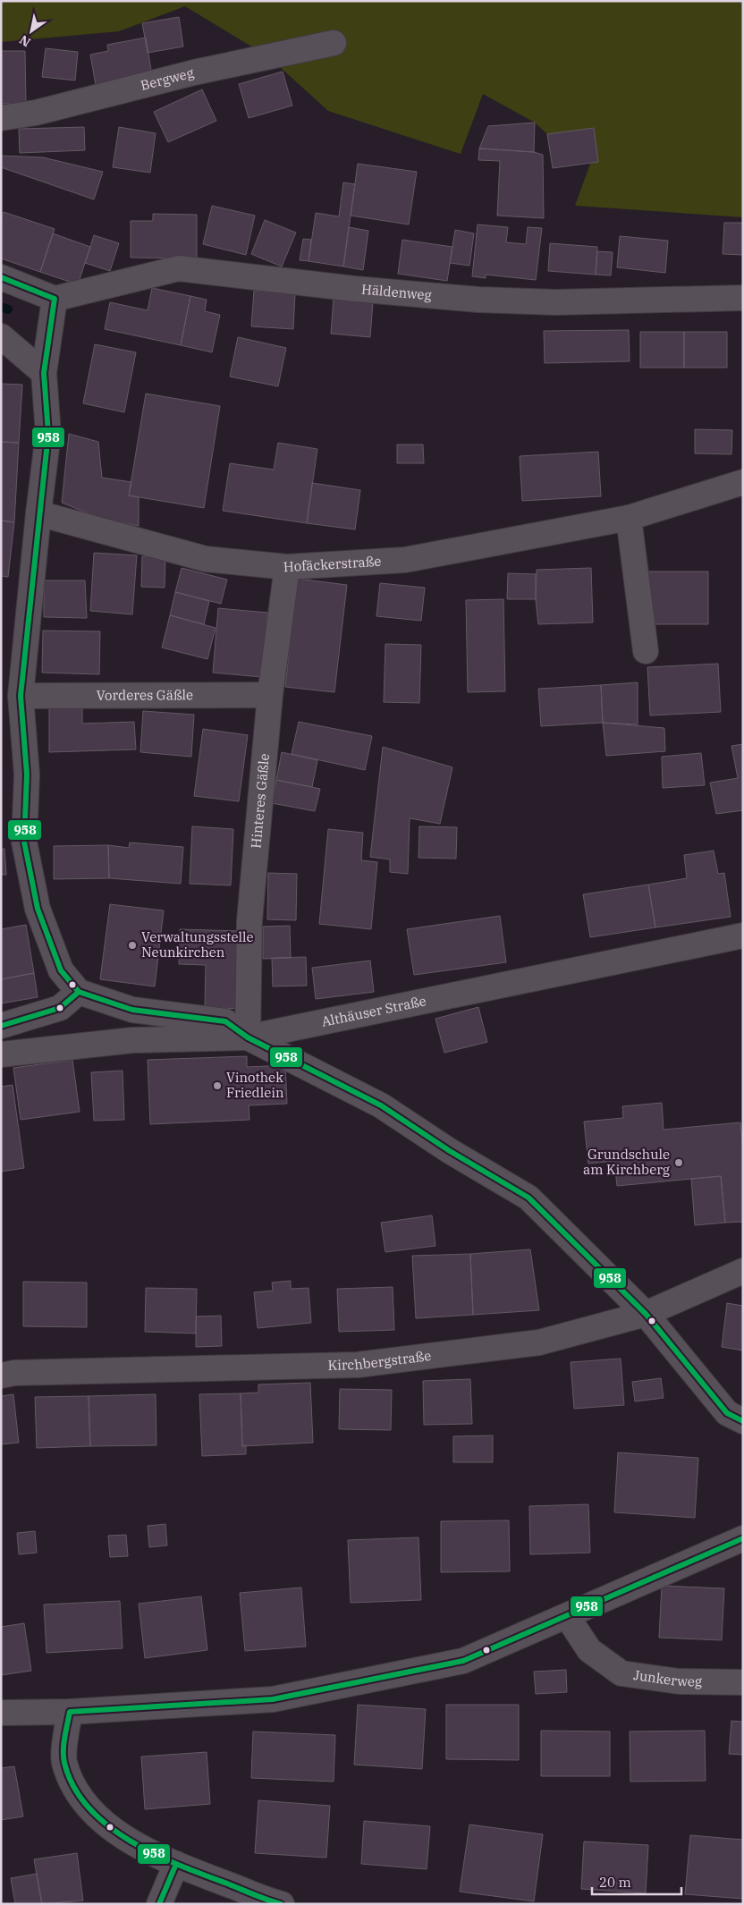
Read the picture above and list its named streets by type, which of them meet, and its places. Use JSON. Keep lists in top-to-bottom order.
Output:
{
  "streets": {
    "street": [
      "Bergweg",
      "Häldenweg",
      "Hofäckerstraße",
      "Vorderes Gäßle",
      "Hinteres Gäßle",
      "Althäuser Straße",
      "Kirchbergstraße",
      "Junkerweg"
    ]
  },
  "crossings": [
    ["Hofäckerstraße", "Hinteres Gäßle"],
    ["Vorderes Gäßle", "Hinteres Gäßle"],
    ["Hinteres Gäßle", "Althäuser Straße"]
  ],
  "places": ["Verwaltungsstelle Neunkirchen", "Vinothek Friedlein", "Grundschule am Kirchberg"],
  "lines": ["transit line 958"],
  "scale_bar": "20 m",
  "north": "bottom left"
}
